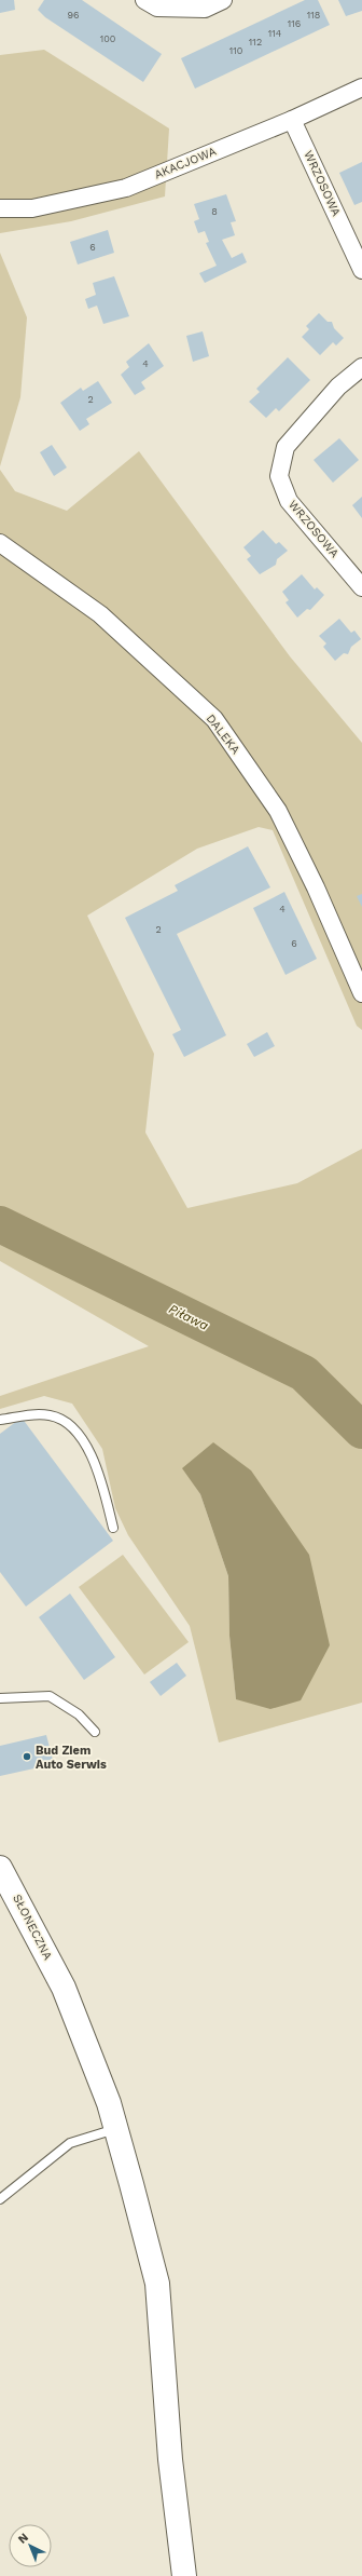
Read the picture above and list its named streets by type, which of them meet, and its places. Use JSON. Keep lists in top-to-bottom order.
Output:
{
  "streets": {
    "street": [
      "AKACJOWA",
      "WRZOSOWA",
      "DALEKA",
      "SŁONECZNA"
    ]
  },
  "crossings": [
    ["AKACJOWA", "WRZOSOWA"]
  ],
  "water": ["Piława"],
  "places": ["Bud Ziem Auto Serwis"],
  "house_numbers": [
    "96",
    "118",
    "116",
    "114",
    "100",
    "112",
    "110",
    "8",
    "6",
    "4",
    "2",
    "4",
    "2",
    "6"
  ],
  "north": "top left"
}
